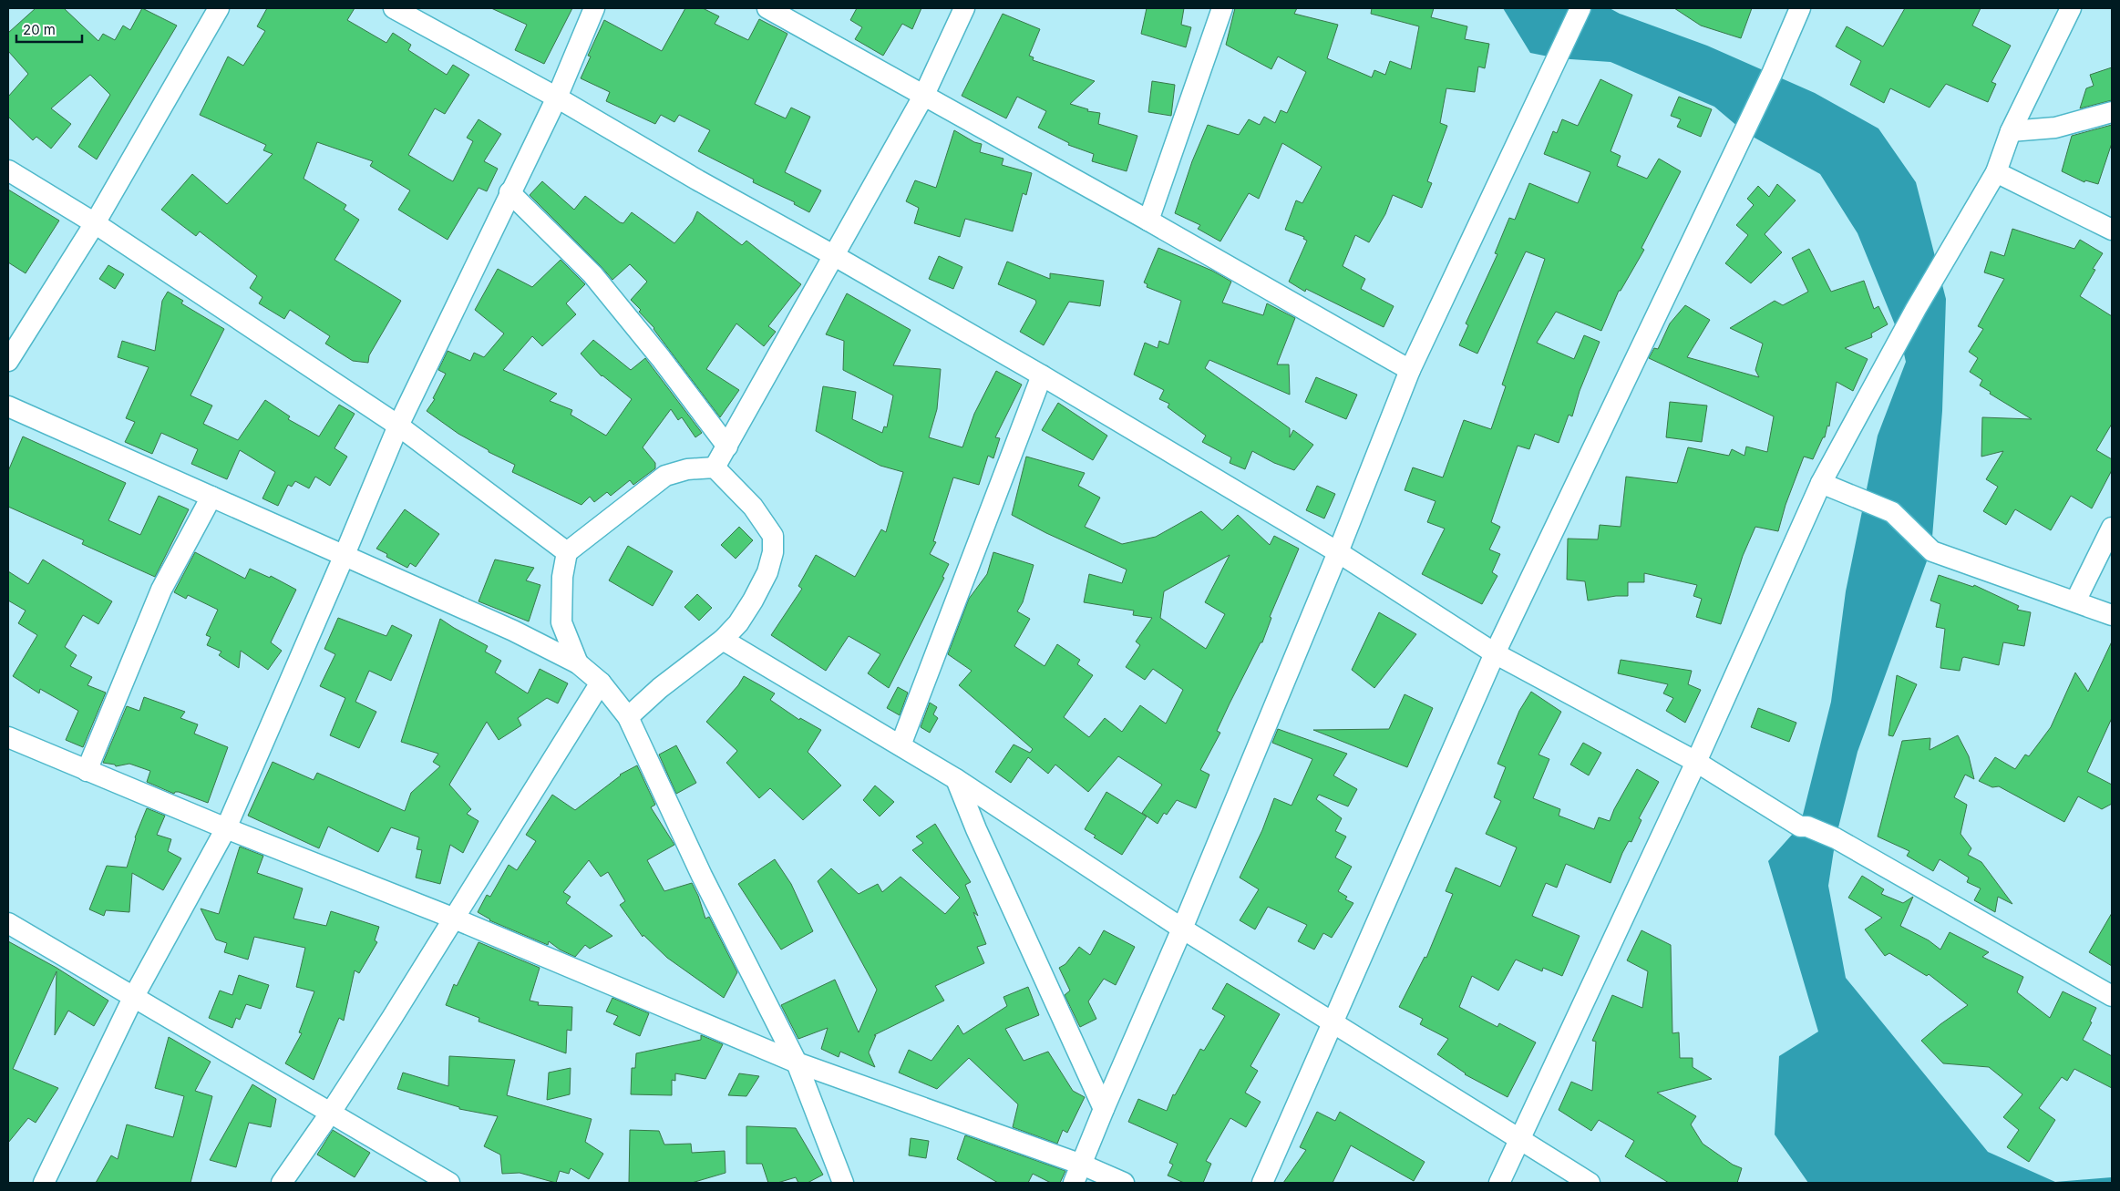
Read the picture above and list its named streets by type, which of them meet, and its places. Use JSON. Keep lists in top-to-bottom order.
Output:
{
  "scale_bar": "20 m"
}
